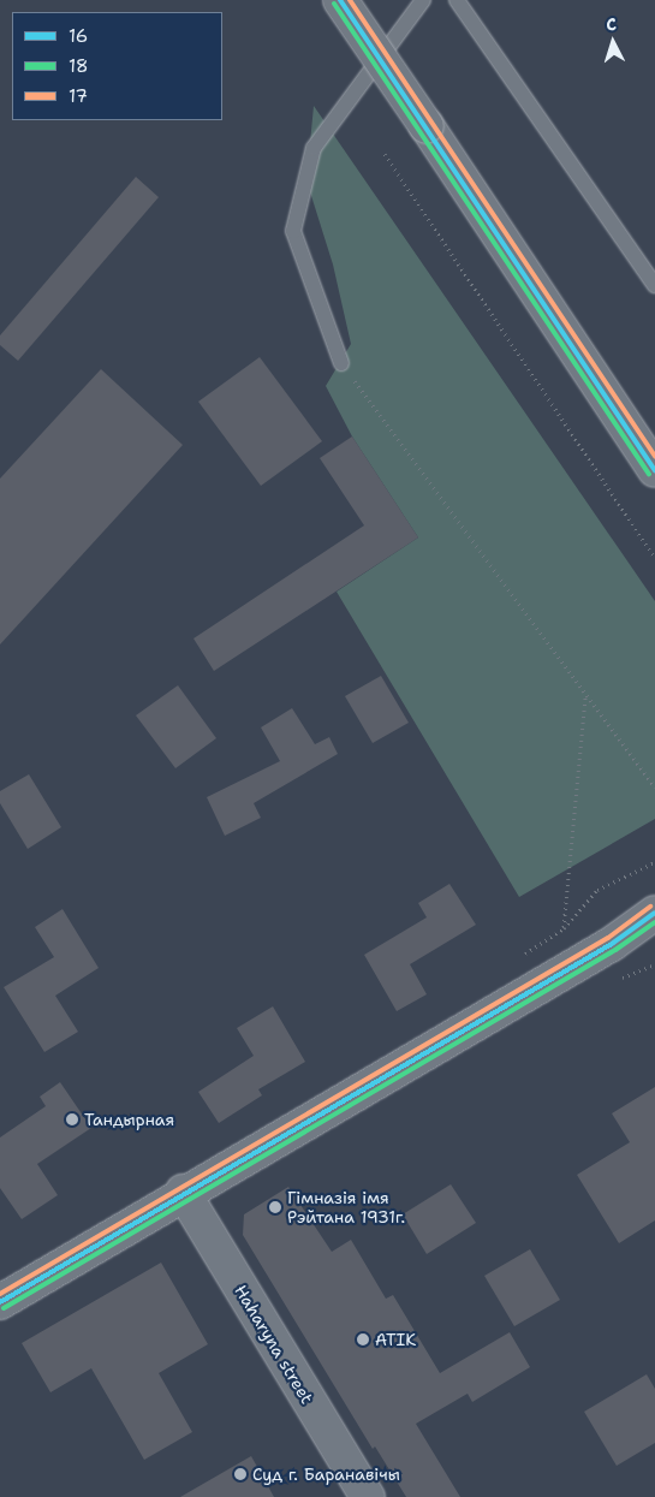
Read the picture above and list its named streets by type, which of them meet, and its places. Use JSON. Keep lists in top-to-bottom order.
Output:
{
  "streets": {
    "main road": ["Haharyna street"]
  },
  "places": [
    "Тандырная",
    "Гімназія імя Рэйтана 1931г.",
    "АТІК",
    "Суд г. Баранавічы"
  ],
  "lines": ["transit line 16", "transit line 17", "transit line 18"],
  "legend": ["16", "18", "17"],
  "north": "top"
}
